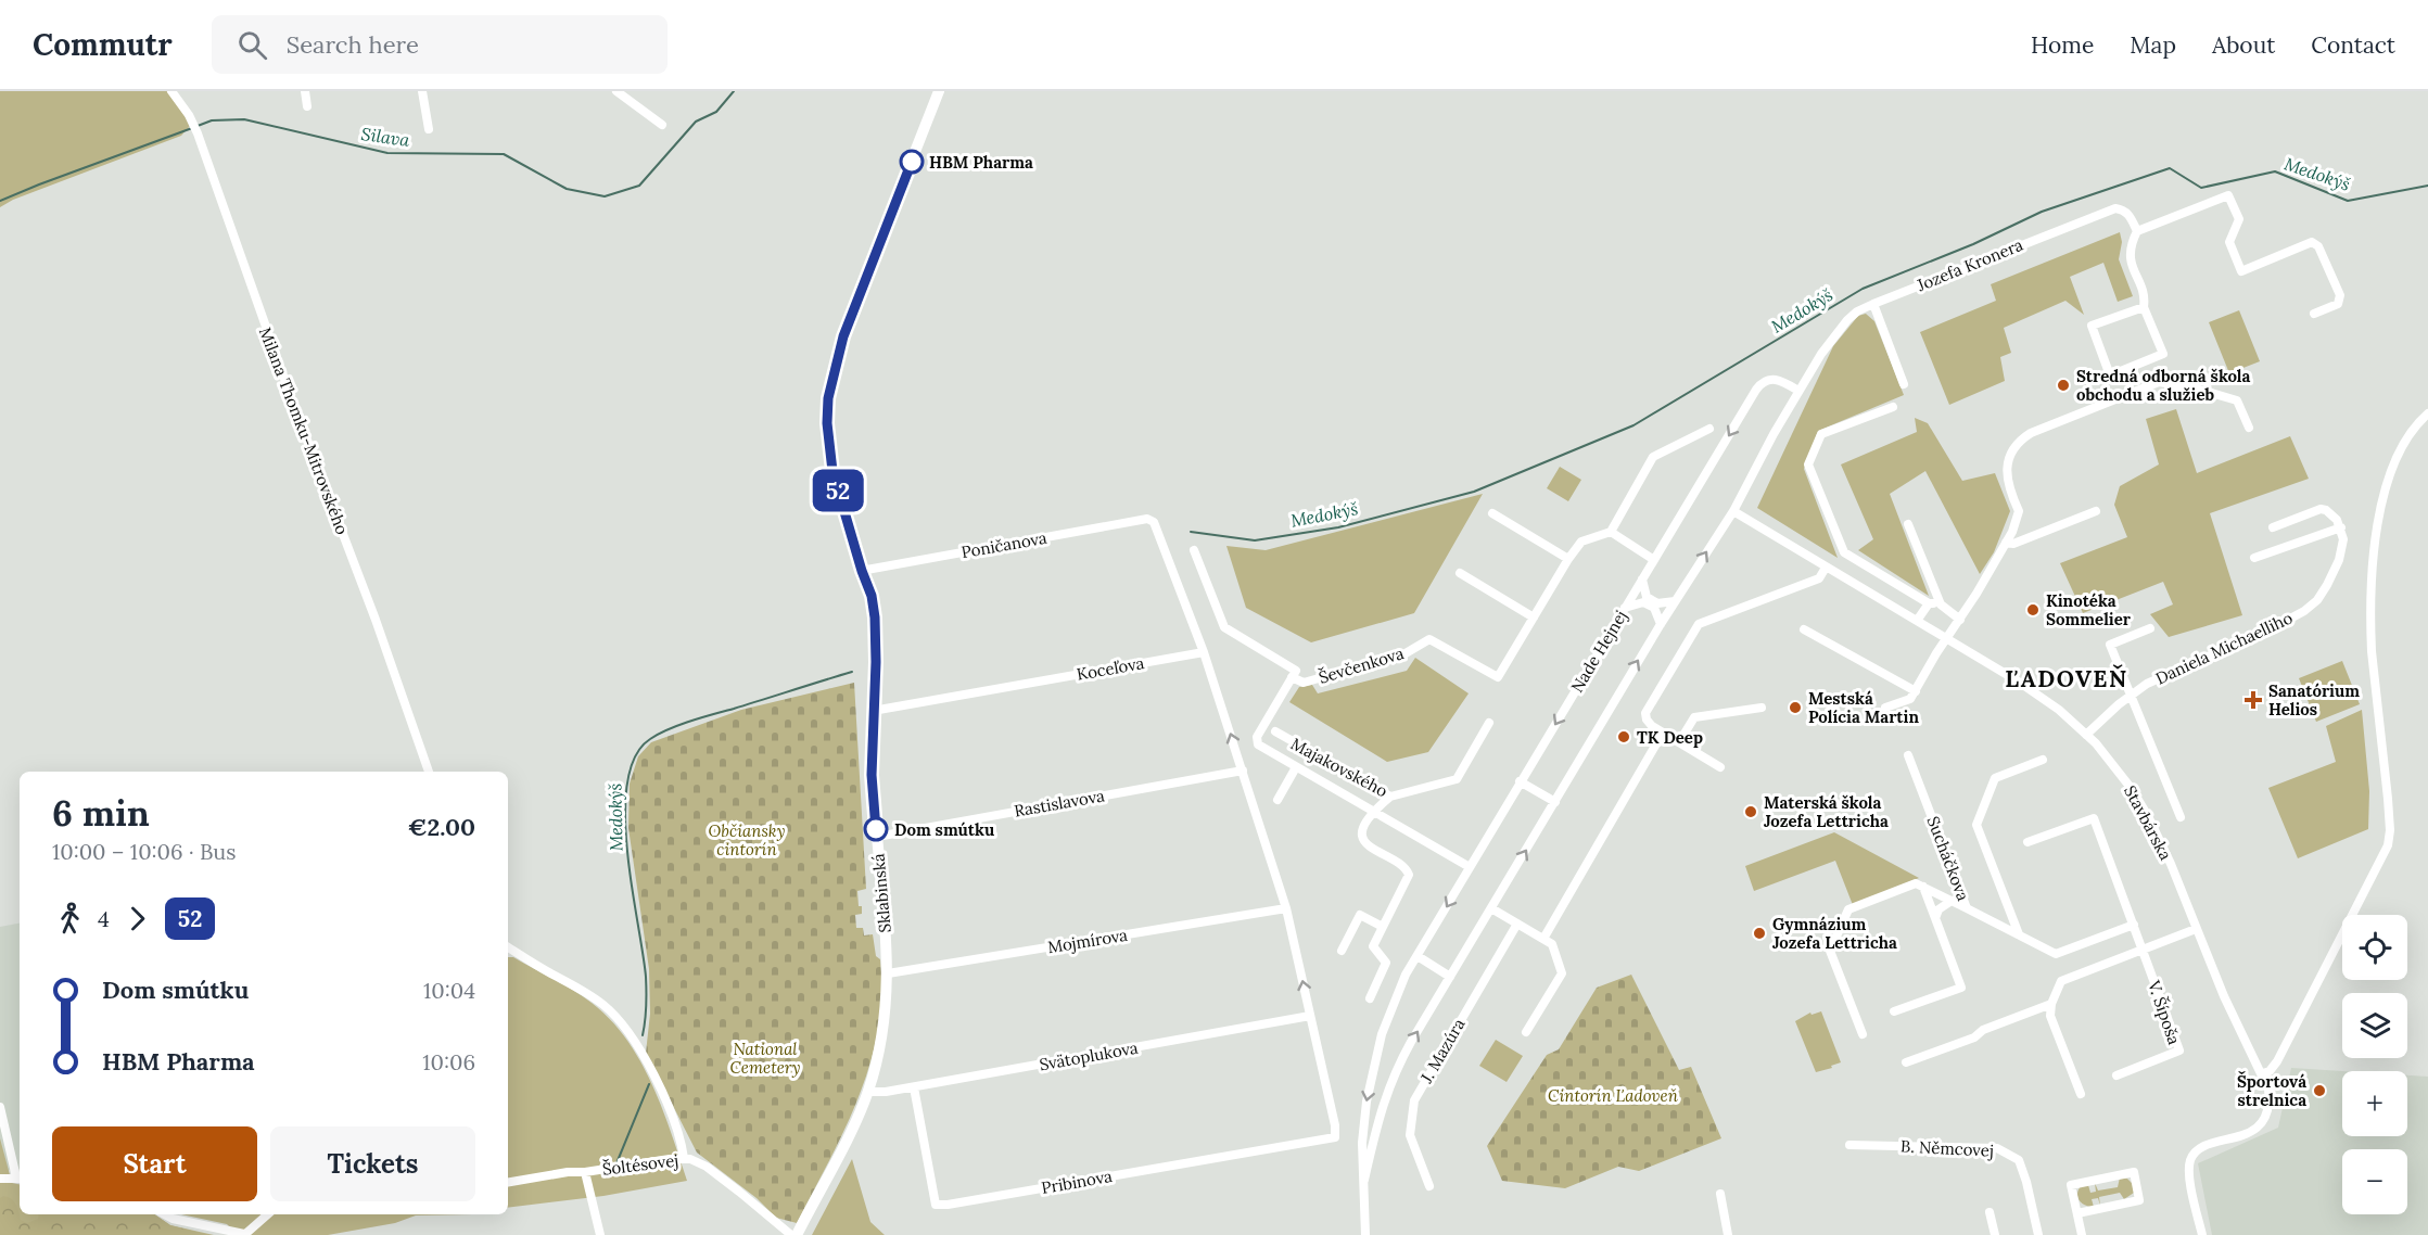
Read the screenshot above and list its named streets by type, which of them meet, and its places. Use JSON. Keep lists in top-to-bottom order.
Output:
{
  "streets": {
    "street": [
      "Jozefa Kronera",
      "Milana Thomku-Mitrovského",
      "Poničanova",
      "Daniela Michaelliho",
      "Nade Hejnej",
      "Ševčenkova",
      "Koceľova",
      "Majakovského",
      "Rastislavova",
      "Stavbárska",
      "Sucháčkova",
      "Sklabinská",
      "Mojmírova",
      "V. Šípoša",
      "J. Mazúra",
      "Svätoplukova",
      "B. Němcovej",
      "Šoltésovej",
      "Pribinova"
    ]
  },
  "crossings": [
    ["Jozefa Kronera", "Nade Hejnej"],
    ["Poničanova", "Koceľova"],
    ["Poničanova", "Sklabinská"],
    ["Daniela Michaelliho", "Stavbárska"],
    ["Nade Hejnej", "Stavbárska"],
    ["Koceľova", "Sklabinská"],
    ["Rastislavova", "Sklabinská"],
    ["Sklabinská", "Mojmírova"],
    ["Sklabinská", "Svätoplukova"],
    ["Svätoplukova", "Pribinova"]
  ],
  "districts": ["ĽADOVEŇ"],
  "water": ["Silava", "Medokýš"],
  "parks": ["Občiansky cintorín", "National Cemetery", "Cintorín Ľadoveň"],
  "places": {
    "other": [
      "HBM Pharma",
      "Stredná odborná škola obchodu a služieb",
      "Kinotéka Sommelier",
      "Mestská Polícia Martin",
      "TK Deep",
      "Materská škola Jozefa Lettricha",
      "Dom smútku",
      "Gymnázium Jozefa Lettricha",
      "Športová strelnica"
    ],
    "health": ["Sanatórium Helios"]
  },
  "lines": ["bus line 52"],
  "page": {
    "header": "Commutr",
    "search": "Search here",
    "nav": [
      "Home",
      "Map",
      "About",
      "Contact"
    ],
    "on_map": "52",
    "heading": ["6 min", "10:00 – 10:06 · Bus", "€2.00"],
    "legs": ["4", "52"],
    "map_buttons": ["+", "−"],
    "list": [
      {
        "name": "Dom smútku",
        "value": "10:04"
      },
      {
        "name": "HBM Pharma",
        "value": "10:06"
      }
    ],
    "buttons": ["Start", "Tickets"]
  }
}
